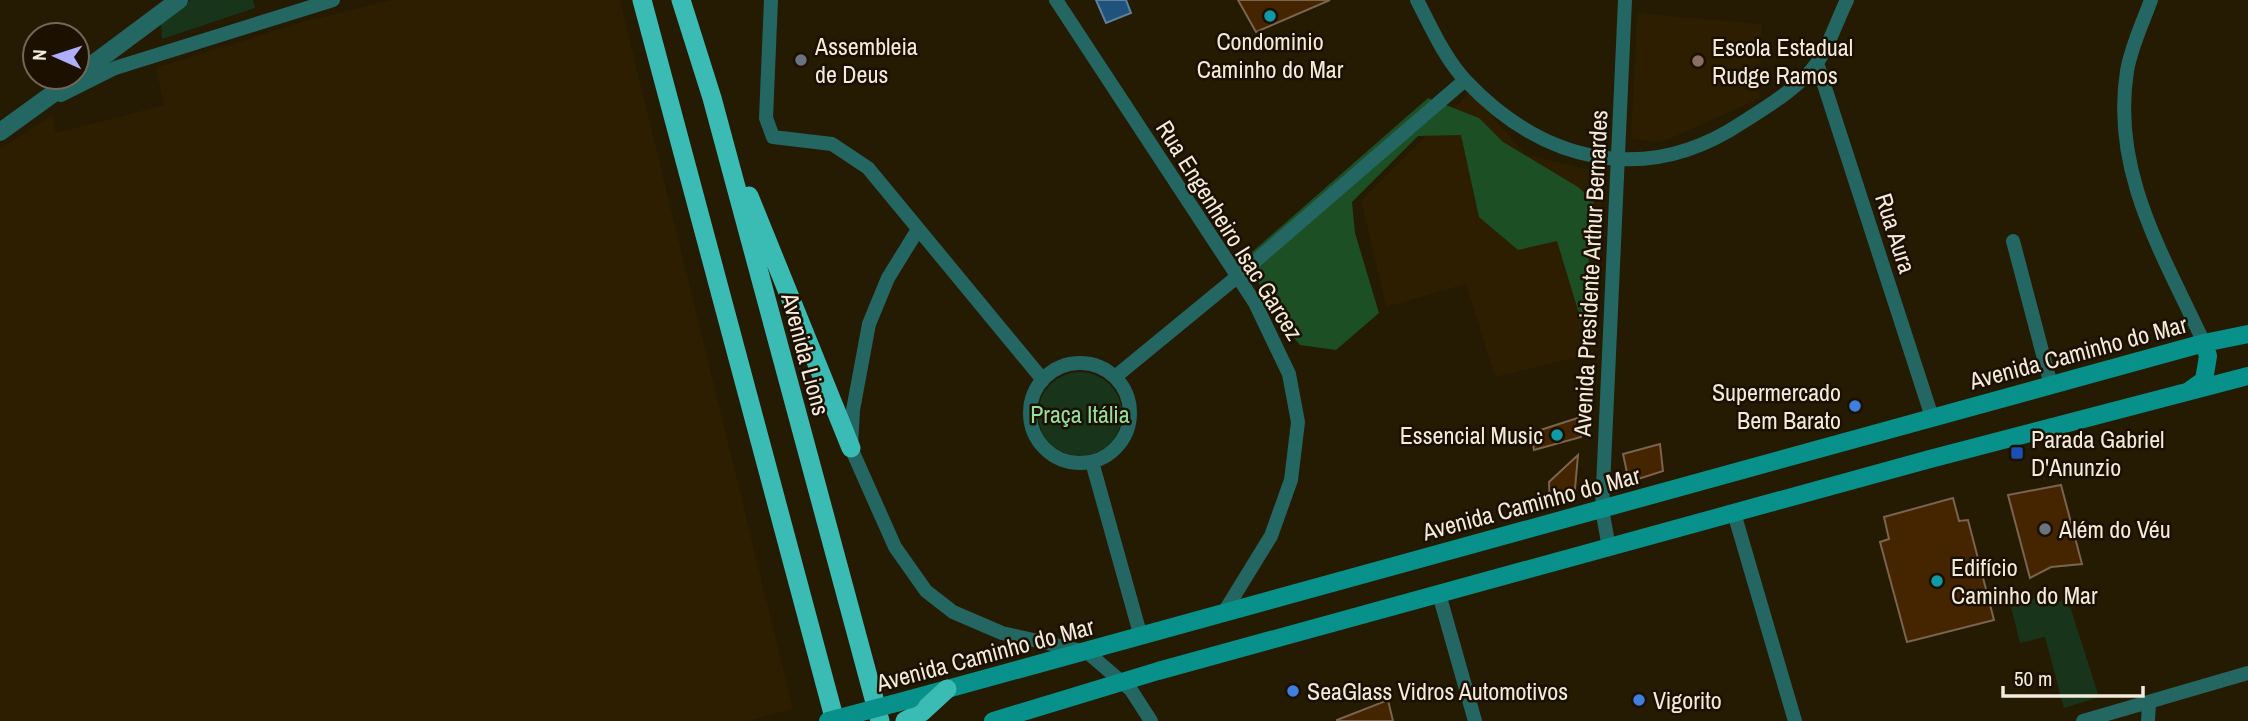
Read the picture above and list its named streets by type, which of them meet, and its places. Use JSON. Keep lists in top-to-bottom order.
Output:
{
  "streets": {
    "highway": ["Avenida Lions"],
    "main road": ["Avenida Caminho do Mar"],
    "street": ["Rua Engenheiro Isac Garcez", "Rua Aura", "Avenida Presidente Arthur Bernardes"]
  },
  "crossings": [
    ["Rua Engenheiro Isac Garcez", "Avenida Caminho do Mar"],
    ["Rua Aura", "Avenida Caminho do Mar"],
    ["Avenida Presidente Arthur Bernardes", "Avenida Caminho do Mar"]
  ],
  "parks": ["Praça Itália"],
  "places": {
    "other": [
      "Condominio Caminho do Mar",
      "Assembleia de Deus",
      "Escola Estadual Rudge Ramos",
      "Supermercado Bem Barato",
      "Essencial Music",
      "Além do Véu",
      "Edifício Caminho do Mar",
      "SeaGlass Vidros Automotivos",
      "Vigorito"
    ],
    "transit": ["Parada Gabriel D'Anunzio"]
  },
  "scale_bar": "50 m",
  "north": "left"
}
